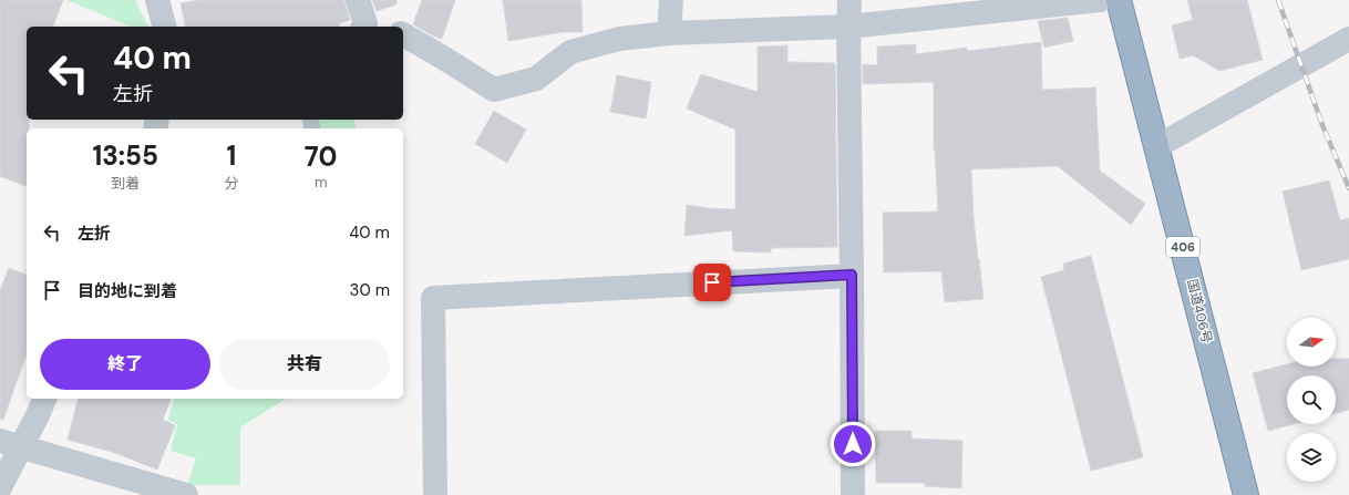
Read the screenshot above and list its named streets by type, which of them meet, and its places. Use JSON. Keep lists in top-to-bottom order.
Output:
{
  "streets": {
    "highway": ["406", "国道406号"]
  },
  "north": "right",
  "page": {
    "turn": ["40 m", "左折"],
    "eta": [
      "13:55",
      "到着",
      "1",
      "分",
      "70",
      "m"
    ],
    "list": [
      {
        "name": "左折",
        "value": "40 m"
      },
      {
        "name": "目的地に到着",
        "value": "30 m"
      }
    ],
    "buttons": ["終了", "共有"]
  }
}
